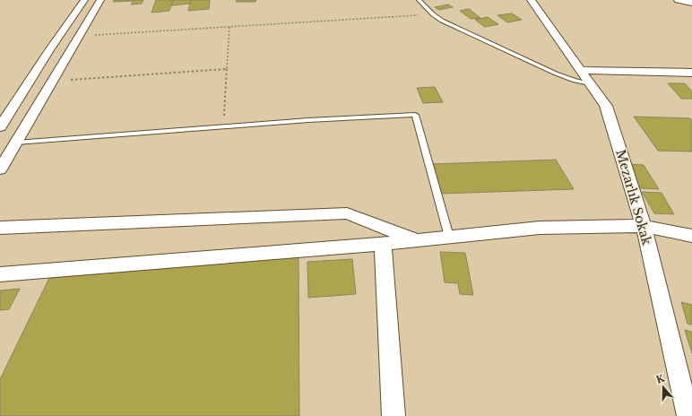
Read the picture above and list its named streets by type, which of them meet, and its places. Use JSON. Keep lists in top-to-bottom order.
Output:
{
  "streets": {
    "street": ["Mezarlık Sokak"]
  },
  "north": "top"
}
